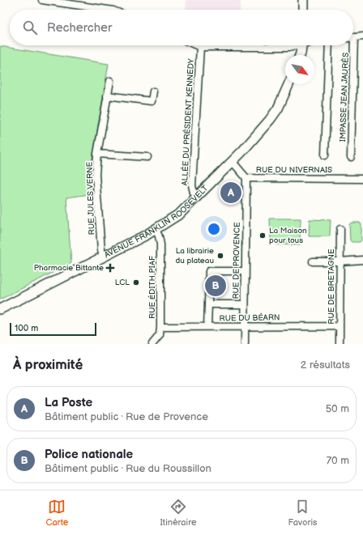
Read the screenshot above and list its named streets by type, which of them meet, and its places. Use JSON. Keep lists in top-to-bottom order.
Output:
{
  "streets": {
    "main road": ["AVENUE FRANKLIN ROOSEVELT"],
    "street": [
      "IMPASSE JEAN JAURÈS",
      "ALLÉE DU PRÉSIDENT KENNEDY",
      "RUE DU NIVERNAIS",
      "RUE JULES VERNE",
      "RUE DE PROVENCE",
      "RUE DE BRETAGNE",
      "RUE ÉDITH PIAF",
      "RUE DU BÉARN"
    ]
  },
  "crossings": [
    ["ALLÉE DU PRÉSIDENT KENNEDY", "AVENUE FRANKLIN ROOSEVELT"],
    ["RUE DU NIVERNAIS", "AVENUE FRANKLIN ROOSEVELT"],
    ["RUE DU NIVERNAIS", "RUE DE PROVENCE"],
    ["RUE JULES VERNE", "AVENUE FRANKLIN ROOSEVELT"],
    ["AVENUE FRANKLIN ROOSEVELT", "RUE ÉDITH PIAF"],
    ["RUE DE PROVENCE", "RUE DU BÉARN"],
    ["RUE DE BRETAGNE", "RUE DU BÉARN"],
    ["RUE ÉDITH PIAF", "RUE DU BÉARN"]
  ],
  "places": {
    "other": ["La Maison pour tous", "La librairie du plateau", "LCL"],
    "health": ["Pharmacie Bittante"]
  },
  "scale_bar": "100 m",
  "north": "bottom right",
  "page": {
    "search": "Rechercher",
    "pins": ["A", "B"],
    "scale": "100 m",
    "heading": ["À proximité", "2 résultats"],
    "list": [
      {
        "mark": "A",
        "name": "La Poste",
        "note": "Bâtiment public · Rue de Provence",
        "value": "50 m"
      },
      {
        "mark": "B",
        "name": "Police nationale",
        "note": "Bâtiment public · Rue du Roussillon",
        "value": "70 m"
      }
    ],
    "nav": ["Carte", "Itinéraire", "Favoris"]
  }
}
